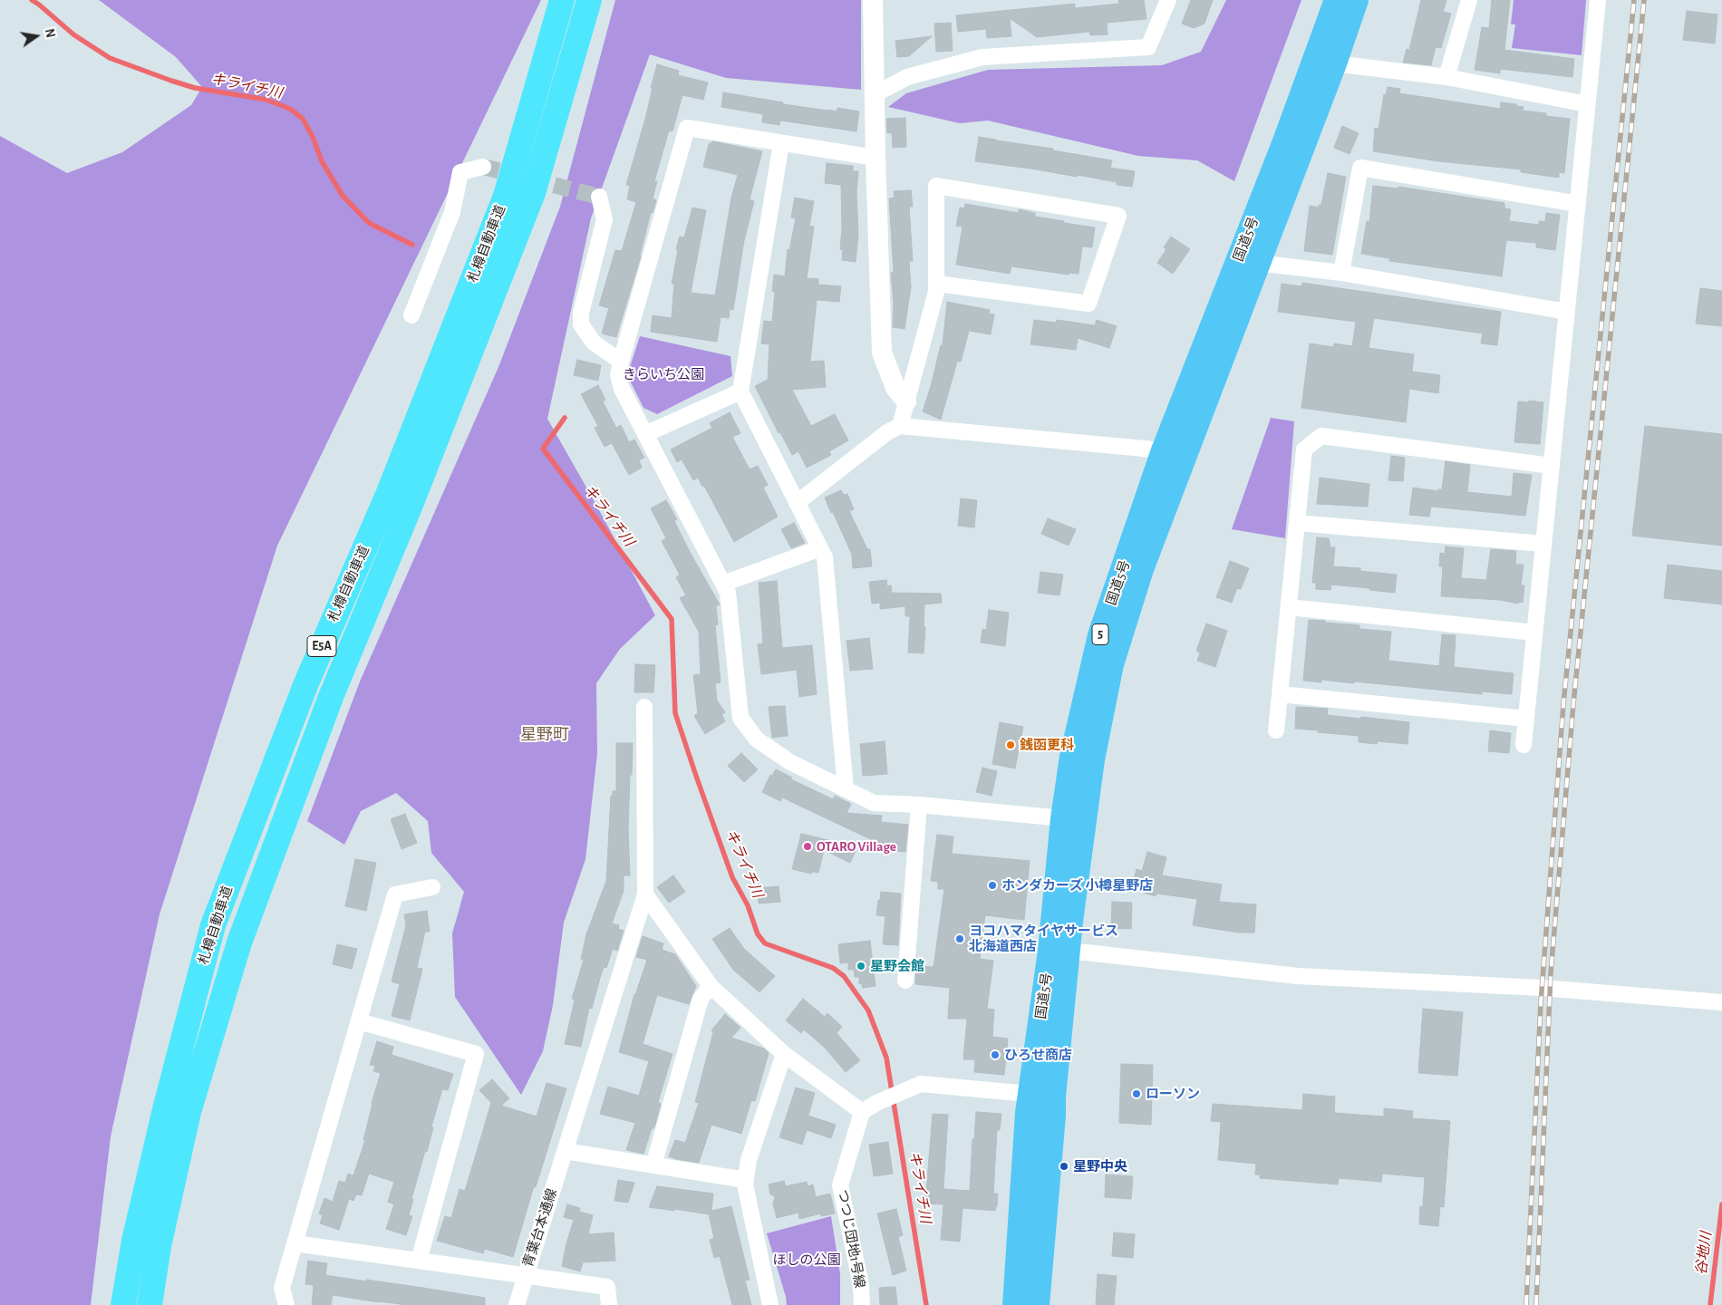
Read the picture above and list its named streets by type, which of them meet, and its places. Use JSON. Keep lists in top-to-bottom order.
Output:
{
  "streets": {
    "highway": [
      "国道5号",
      "札樽自動車道",
      "5",
      "E5A"
    ],
    "street": ["青葉台本通線", "つつじ団地1号線"]
  },
  "districts": ["星野町"],
  "water": ["キライチ川", "谷地川"],
  "parks": ["きらいち公園", "ほしの公園"],
  "places": [
    "銭函更科",
    "OTARO Village",
    "ホンダカーズ 小樽星野店",
    "ヨコハマタイヤサービス 北海道西店",
    "星野会館",
    "ひろせ商店",
    "ローソン",
    "星野中央"
  ],
  "north": "right"
}
